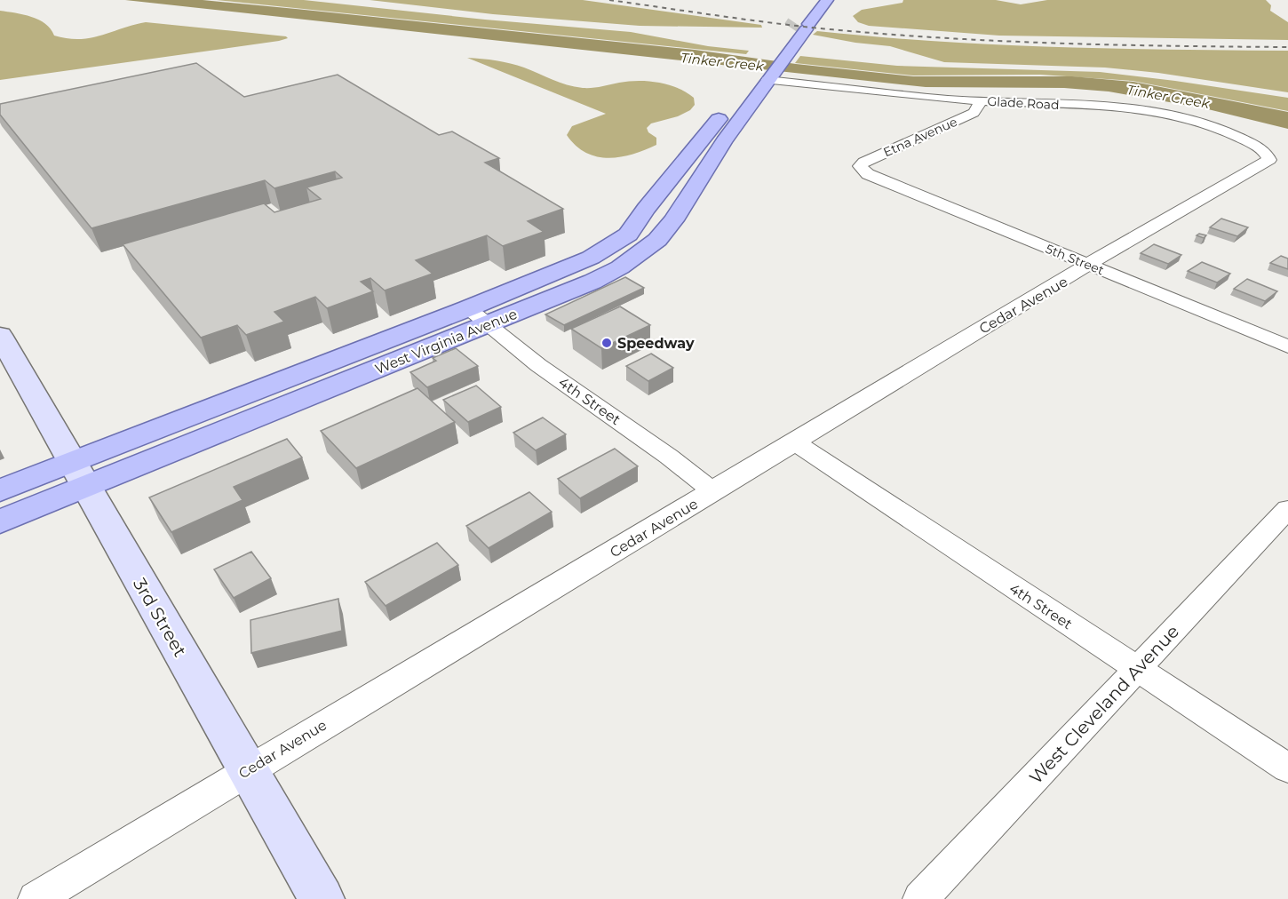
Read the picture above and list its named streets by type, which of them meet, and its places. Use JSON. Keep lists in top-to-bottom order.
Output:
{
  "streets": {
    "main road": ["West Virginia Avenue"],
    "street": [
      "Glade Road",
      "Etna Avenue",
      "5th Street",
      "Cedar Avenue",
      "4th Street",
      "3rd Street",
      "West Cleveland Avenue"
    ]
  },
  "crossings": [
    ["Glade Road", "Etna Avenue"],
    ["Glade Road", "Cedar Avenue"],
    ["Glade Road", "West Virginia Avenue"],
    ["Etna Avenue", "5th Street"],
    ["5th Street", "Cedar Avenue"],
    ["Cedar Avenue", "4th Street"],
    ["Cedar Avenue", "3rd Street"],
    ["West Virginia Avenue", "4th Street"],
    ["West Virginia Avenue", "3rd Street"],
    ["4th Street", "West Cleveland Avenue"]
  ],
  "water": ["Tinker Creek"],
  "places": ["Speedway"]
}
